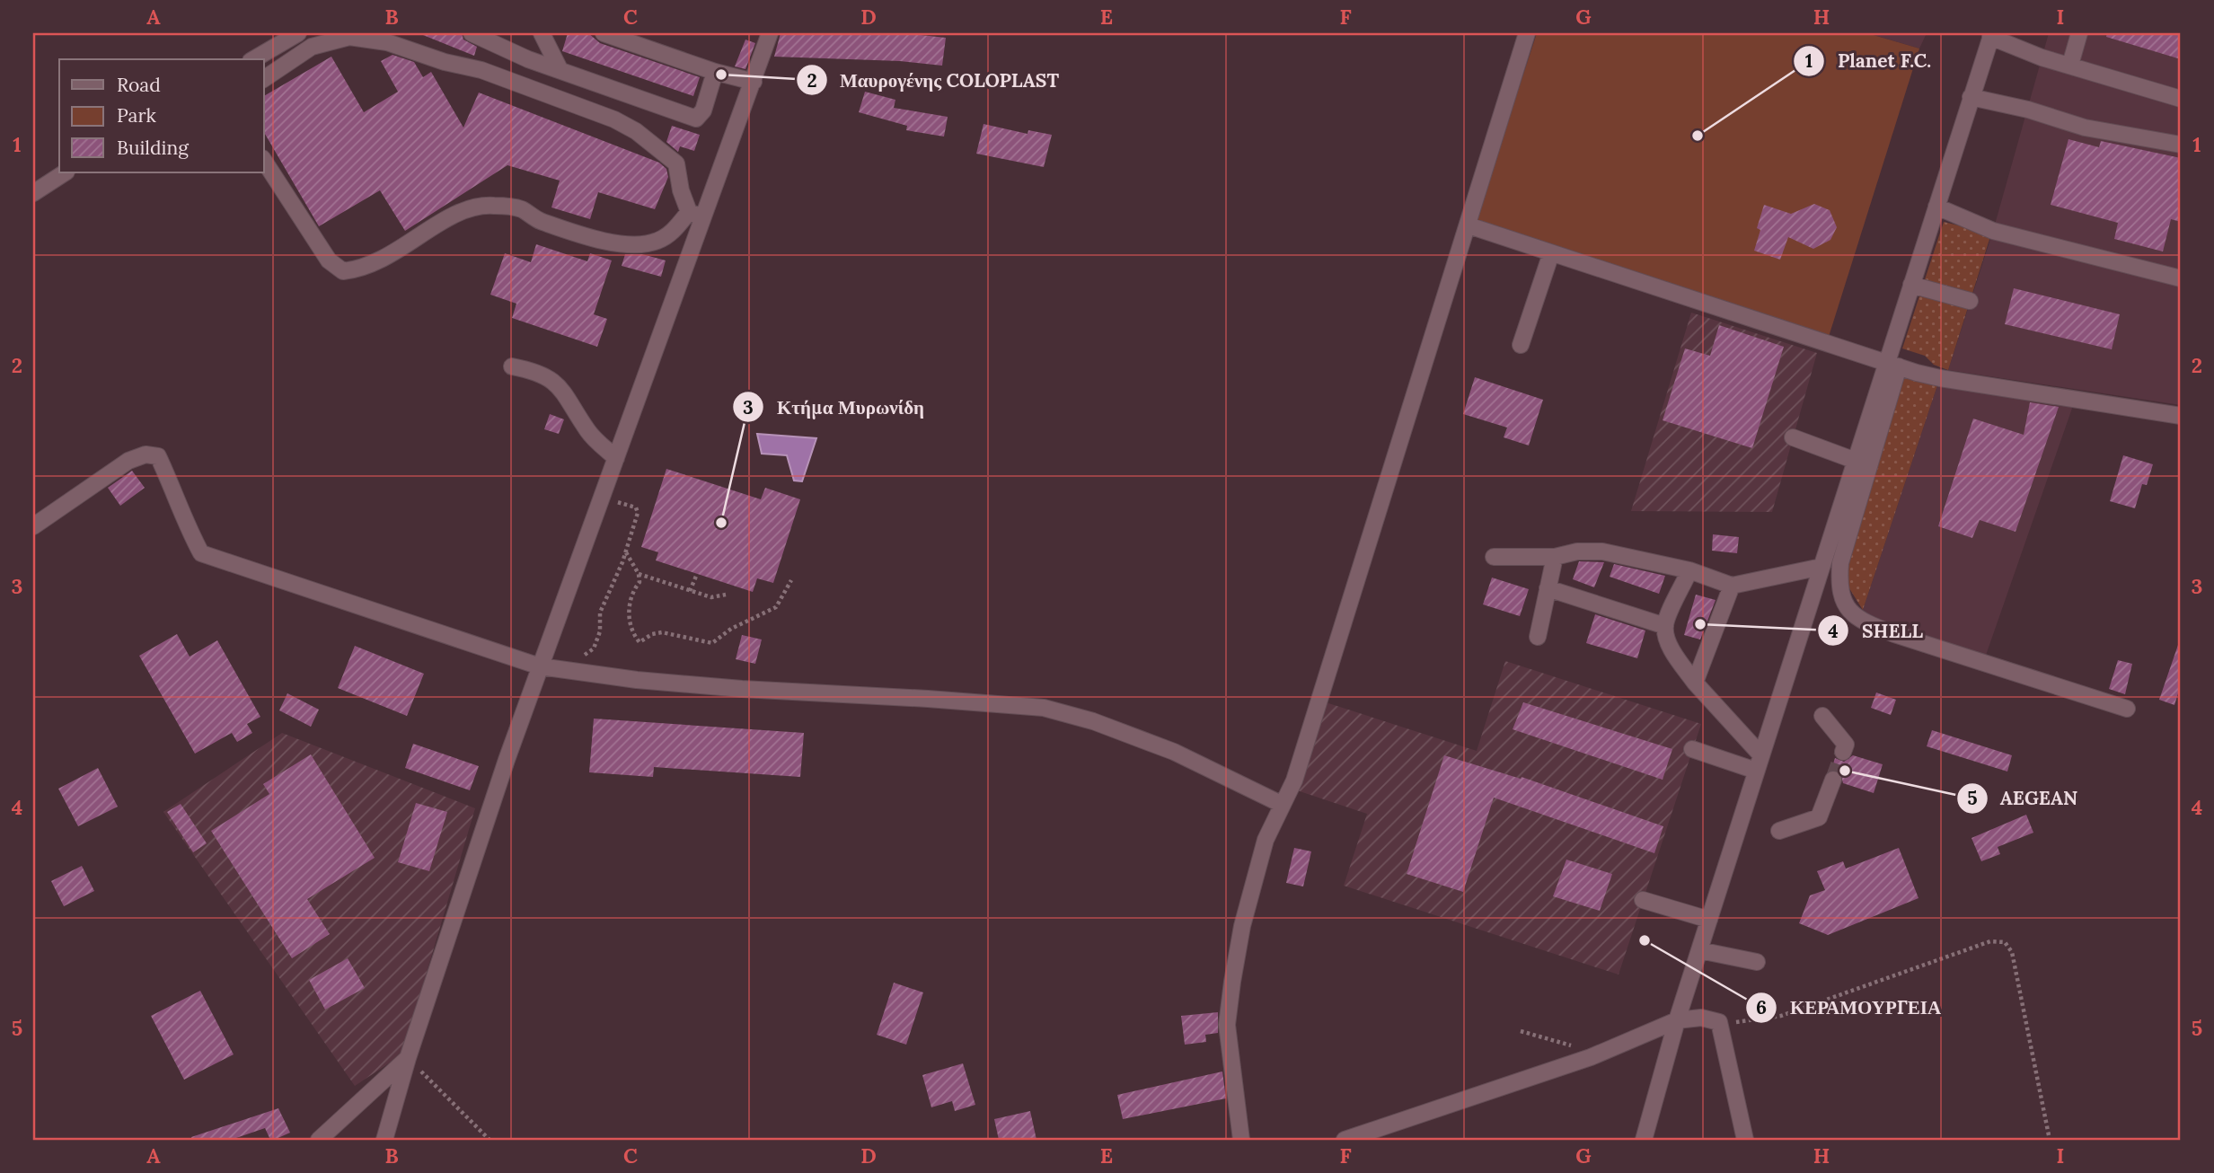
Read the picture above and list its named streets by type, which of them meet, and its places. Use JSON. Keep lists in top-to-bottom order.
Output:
{
  "places": [
    "Μαυρογένης COLOPLAST",
    "Planet F.C.",
    "Κτήμα Μυρωνίδη",
    "SHELL",
    "AEGEAN",
    "ΚΕΡΑΜΟΥΡΓΕΙΑ"
  ],
  "legend": ["Road", "Park", "Building"],
  "grid": {
    "columns": [
      "A",
      "B",
      "C",
      "D",
      "E",
      "F",
      "G",
      "H",
      "I"
    ],
    "rows": [
      "1",
      "2",
      "3",
      "4",
      "5"
    ]
  }
}
